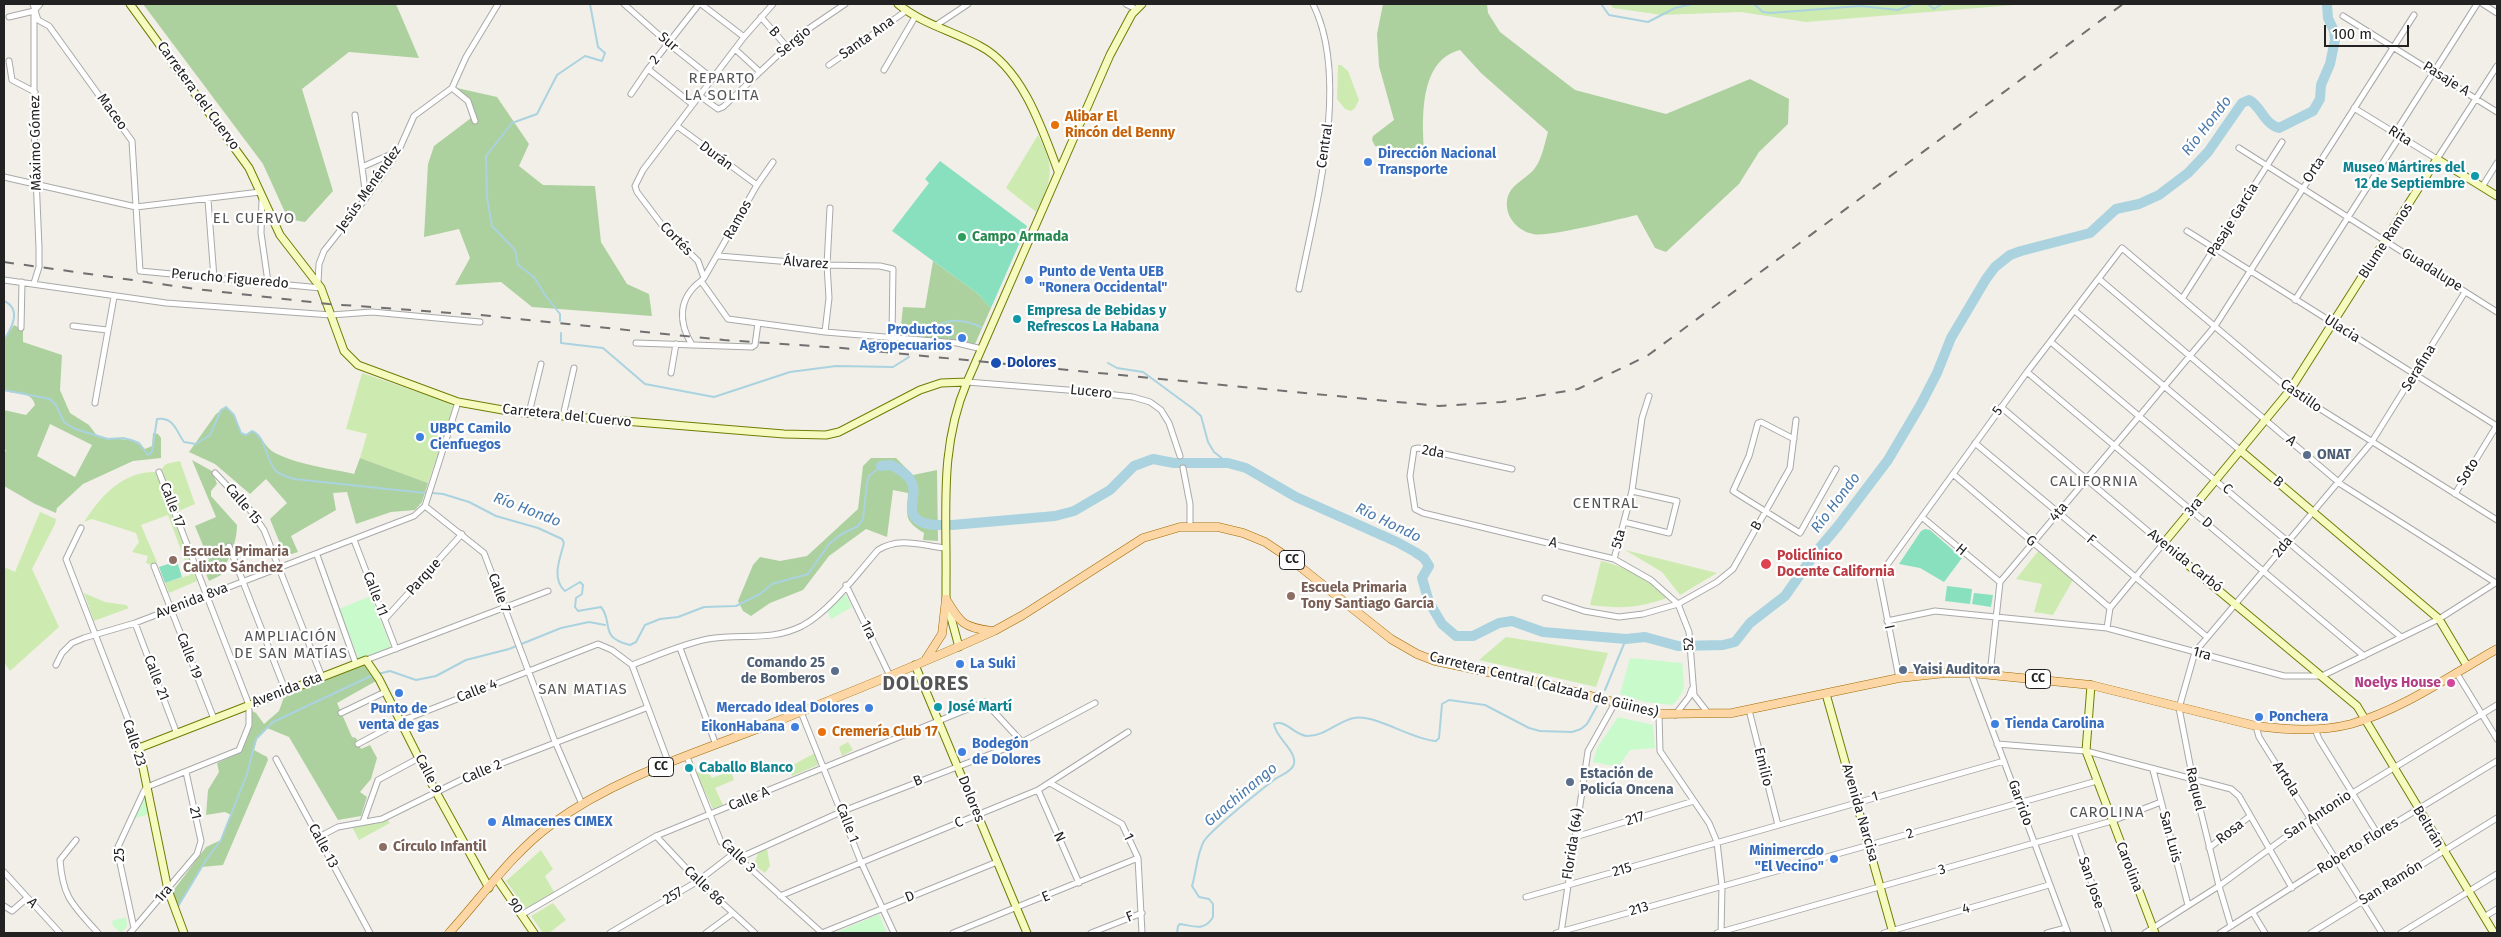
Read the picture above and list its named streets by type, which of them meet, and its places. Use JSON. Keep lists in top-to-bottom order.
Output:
{
  "streets": {
    "main road": ["CC", "Carretera Central (Calzada de Güines)"],
    "street": [
      "B",
      "Santa Ana",
      "Sur",
      "Sergio",
      "2",
      "Pasaje A",
      "Carretera del Cuervo",
      "Maceo",
      "Rita",
      "Máximo Gómez",
      "Central",
      "Durán",
      "Orta",
      "Jesús Menéndez",
      "Ramos",
      "Pasaje García",
      "Cortés",
      "Blume Ramos",
      "Álvarez",
      "Guadalupe",
      "Perucho Figueredo",
      "Ulacia",
      "Serafina",
      "Lucero",
      "Castillo",
      "5",
      "A",
      "2da",
      "Soto",
      "C",
      "Calle 15",
      "Calle 17",
      "3ra",
      "4ta",
      "D",
      "5ta",
      "F",
      "G",
      "H",
      "Avenida Carbó",
      "Parque",
      "Calle 7",
      "Calle 11",
      "Avenida 8va",
      "I",
      "1ra",
      "52",
      "Calle 19",
      "Calle 21",
      "Avenida 6ta",
      "Calle 4",
      "Calle 23",
      "Emilio",
      "Calle 2",
      "Calle 9",
      "Artola",
      "Raquel",
      "1",
      "Calle A",
      "Dolores",
      "Garrido",
      "21",
      "Avenida Narcisa",
      "San Antonio",
      "217",
      "Calle 1",
      "Beltrán",
      "Rosa",
      "N",
      "San Luis",
      "Florida (64)",
      "Calle 13",
      "Roberto Flores",
      "25",
      "Calle 3",
      "Carolina",
      "215",
      "3",
      "San Jose",
      "San Ramón",
      "Calle 86",
      "257",
      "E",
      "90",
      "213",
      "4"
    ]
  },
  "crossings": [
    ["B", "Sergio"],
    ["B", "Cortés"],
    ["B", "5"],
    ["B", "A"],
    ["B", "2da"],
    ["B", "3ra"],
    ["B", "4ta"],
    ["B", "1ra"],
    ["B", "52"],
    ["B", "Carretera Central (Calzada de Güines)"],
    ["B", "Calle A"],
    ["B", "Dolores"],
    ["B", "Calle 1"],
    ["B", "Calle 3"],
    ["Sur", "2"],
    ["Sur", "Cortés"],
    ["Sergio", "Cortés"],
    ["2", "Garrido"],
    ["2", "Avenida Narcisa"],
    ["2", "Carolina"],
    ["2", "213"],
    ["Pasaje A", "Orta"],
    ["Pasaje A", "Blume Ramos"],
    ["Carretera del Cuervo", "Jesús Menéndez"],
    ["Carretera del Cuervo", "Perucho Figueredo"],
    ["Carretera del Cuervo", "Lucero"],
    ["Maceo", "Máximo Gómez"],
    ["Maceo", "Perucho Figueredo"],
    ["Rita", "Orta"],
    ["Rita", "Blume Ramos"],
    ["Durán", "Ramos"],
    ["Durán", "Cortés"],
    ["Orta", "Guadalupe"],
    ["Orta", "Ulacia"],
    ["Orta", "Castillo"],
    ["Orta", "4ta"],
    ["Jesús Menéndez", "Perucho Figueredo"],
    ["Ramos", "Cortés"],
    ["Ramos", "Álvarez"],
    ["Pasaje García", "Guadalupe"],
    ["Pasaje García", "Ulacia"],
    ["Pasaje García", "Castillo"],
    ["Cortés", "Álvarez"],
    ["Blume Ramos", "Guadalupe"],
    ["Blume Ramos", "Ulacia"],
    ["Blume Ramos", "Castillo"],
    ["Blume Ramos", "3ra"],
    ["Guadalupe", "Serafina"],
    ["Ulacia", "Serafina"],
    ["Ulacia", "Soto"],
    ["Serafina", "Castillo"],
    ["Serafina", "2da"],
    ["Castillo", "5"],
    ["Castillo", "2da"],
    ["Castillo", "Soto"],
    ["Castillo", "3ra"],
    ["Castillo", "4ta"],
    ["5", "A"],
    ["5", "C"],
    ["5", "D"],
    ["5", "F"],
    ["5", "G"],
    ["5", "H"],
    ["5", "Avenida Carbó"],
    ["5", "I"],
    ["A", "2da"],
    ["A", "3ra"],
    ["A", "4ta"],
    ["A", "5ta"],
    ["A", "1ra"],
    ["A", "52"],
    ["2da", "C"],
    ["2da", "D"],
    ["2da", "F"],
    ["2da", "Avenida Carbó"],
    ["2da", "1ra"],
    ["2da", "Raquel"],
    ["C", "3ra"],
    ["C", "4ta"],
    ["C", "1ra"],
    ["C", "1"],
    ["C", "Dolores"],
    ["C", "Calle 1"],
    ["C", "N"],
    ["C", "Calle 3"],
    ["Calle 15", "Avenida 8va"],
    ["Calle 15", "Avenida 6ta"],
    ["Calle 17", "Avenida 8va"],
    ["Calle 17", "Avenida 6ta"],
    ["3ra", "D"],
    ["3ra", "F"],
    ["3ra", "G"],
    ["3ra", "Avenida Carbó"],
    ["4ta", "D"],
    ["4ta", "F"],
    ["4ta", "G"],
    ["4ta", "H"],
    ["4ta", "Avenida Carbó"],
    ["D", "1ra"],
    ["D", "Dolores"],
    ["D", "Calle 1"],
    ["D", "Calle 3"],
    ["F", "1"],
    ["Avenida Carbó", "1ra"],
    ["Avenida Carbó", "Carretera Central (Calzada de Güines)"],
    ["Avenida Carbó", "Beltrán"],
    ["Parque", "Calle 7"],
    ["Parque", "Calle 11"],
    ["Calle 7", "Avenida 8va"],
    ["Calle 7", "Carretera Central (Calzada de Güines)"],
    ["Calle 7", "Avenida 6ta"],
    ["Calle 7", "Calle 4"],
    ["Calle 7", "Calle 2"],
    ["Calle 11", "Avenida 8va"],
    ["Calle 11", "Avenida 6ta"],
    ["Avenida 8va", "Calle 19"],
    ["Avenida 8va", "Calle 21"],
    ["Avenida 8va", "Calle 23"],
    ["I", "1ra"],
    ["I", "Carretera Central (Calzada de Güines)"],
    ["1ra", "Carretera Central (Calzada de Güines)"],
    ["1ra", "Calle 23"],
    ["1ra", "Raquel"],
    ["1ra", "21"],
    ["1ra", "25"],
    ["52", "Carretera Central (Calzada de Güines)"],
    ["Calle 19", "Avenida 6ta"],
    ["Calle 21", "Avenida 6ta"],
    ["Carretera Central (Calzada de Güines)", "Emilio"],
    ["Carretera Central (Calzada de Güines)", "Calle 9"],
    ["Carretera Central (Calzada de Güines)", "Artola"],
    ["Carretera Central (Calzada de Güines)", "Raquel"],
    ["Carretera Central (Calzada de Güines)", "Dolores"],
    ["Carretera Central (Calzada de Güines)", "Garrido"],
    ["Carretera Central (Calzada de Güines)", "Avenida Narcisa"],
    ["Carretera Central (Calzada de Güines)", "Calle 1"],
    ["Carretera Central (Calzada de Güines)", "Beltrán"],
    ["Carretera Central (Calzada de Güines)", "Florida (64)"],
    ["Carretera Central (Calzada de Güines)", "Calle 3"],
    ["Carretera Central (Calzada de Güines)", "Carolina"],
    ["Carretera Central (Calzada de Güines)", "90"],
    ["Avenida 6ta", "Calle 23"],
    ["Avenida 6ta", "Calle 9"],
    ["Calle 4", "Calle 9"],
    ["Calle 23", "25"],
    ["Emilio", "1"],
    ["Calle 2", "Calle 9"],
    ["Calle 2", "Calle 13"],
    ["Artola", "San Antonio"],
    ["Artola", "Roberto Flores"],
    ["Artola", "San Ramón"],
    ["Raquel", "San Antonio"],
    ["Raquel", "Rosa"],
    ["Raquel", "Roberto Flores"],
    ["1", "Garrido"],
    ["1", "Avenida Narcisa"],
    ["1", "215"],
    ["1", "E"],
    ["Calle A", "Dolores"],
    ["Calle A", "Calle 1"],
    ["Calle A", "Calle 3"],
    ["Calle A", "Calle 86"],
    ["Calle A", "90"],
    ["Dolores", "E"],
    ["Garrido", "3"],
    ["Garrido", "4"],
    ["Avenida Narcisa", "3"],
    ["Avenida Narcisa", "4"],
    ["San Antonio", "Beltrán"],
    ["San Antonio", "San Luis"],
    ["San Antonio", "Carolina"],
    ["217", "Florida (64)"],
    ["Beltrán", "Roberto Flores"],
    ["Beltrán", "San Ramón"],
    ["N", "E"],
    ["San Luis", "3"],
    ["Florida (64)", "215"],
    ["Florida (64)", "213"],
    ["Calle 3", "257"],
    ["Carolina", "3"],
    ["3", "San Jose"],
    ["Calle 86", "257"]
  ],
  "districts": [
    "REPARTO LA SOLITA",
    "EL CUERVO",
    "CALIFORNIA",
    "CENTRAL",
    "AMPLIACIÓN DE SAN MATÍAS",
    "DOLORES",
    "SAN MATIAS",
    "CAROLINA"
  ],
  "water": ["Río Hondo", "Guachinango"],
  "places": [
    "Alibar El Rincón del Benny",
    "Dirección Nacional Transporte",
    "Museo Mártires del 12 de Septiembre",
    "Campo Armada",
    "Punto de Venta UEB \"Ronera Occidental\"",
    "Empresa de Bebidas y Refrescos La Habana",
    "Productos Agropecuarios",
    "Dolores",
    "UBPC Camilo Cienfuegos",
    "ONAT",
    "Escuela Primaria Calixto Sánchez",
    "Policlínico Docente California",
    "Escuela Primaria Tony Santiago García",
    "La Suki",
    "Yaisi Auditora",
    "Comando 25 de Bomberos",
    "Noelys House",
    "Punto de venta de gas",
    "José Martí",
    "Mercado Ideal Dolores",
    "Ponchera",
    "Tienda Carolina",
    "EikonHabana",
    "Cremería Club 17",
    "Bodegón de Dolores",
    "Caballo Blanco",
    "Estación de Policía Oncena",
    "Almacenes CIMEX",
    "Círculo Infantil",
    "Minimercdo \"El Vecino\""
  ],
  "scale_bar": "100 m"
}
